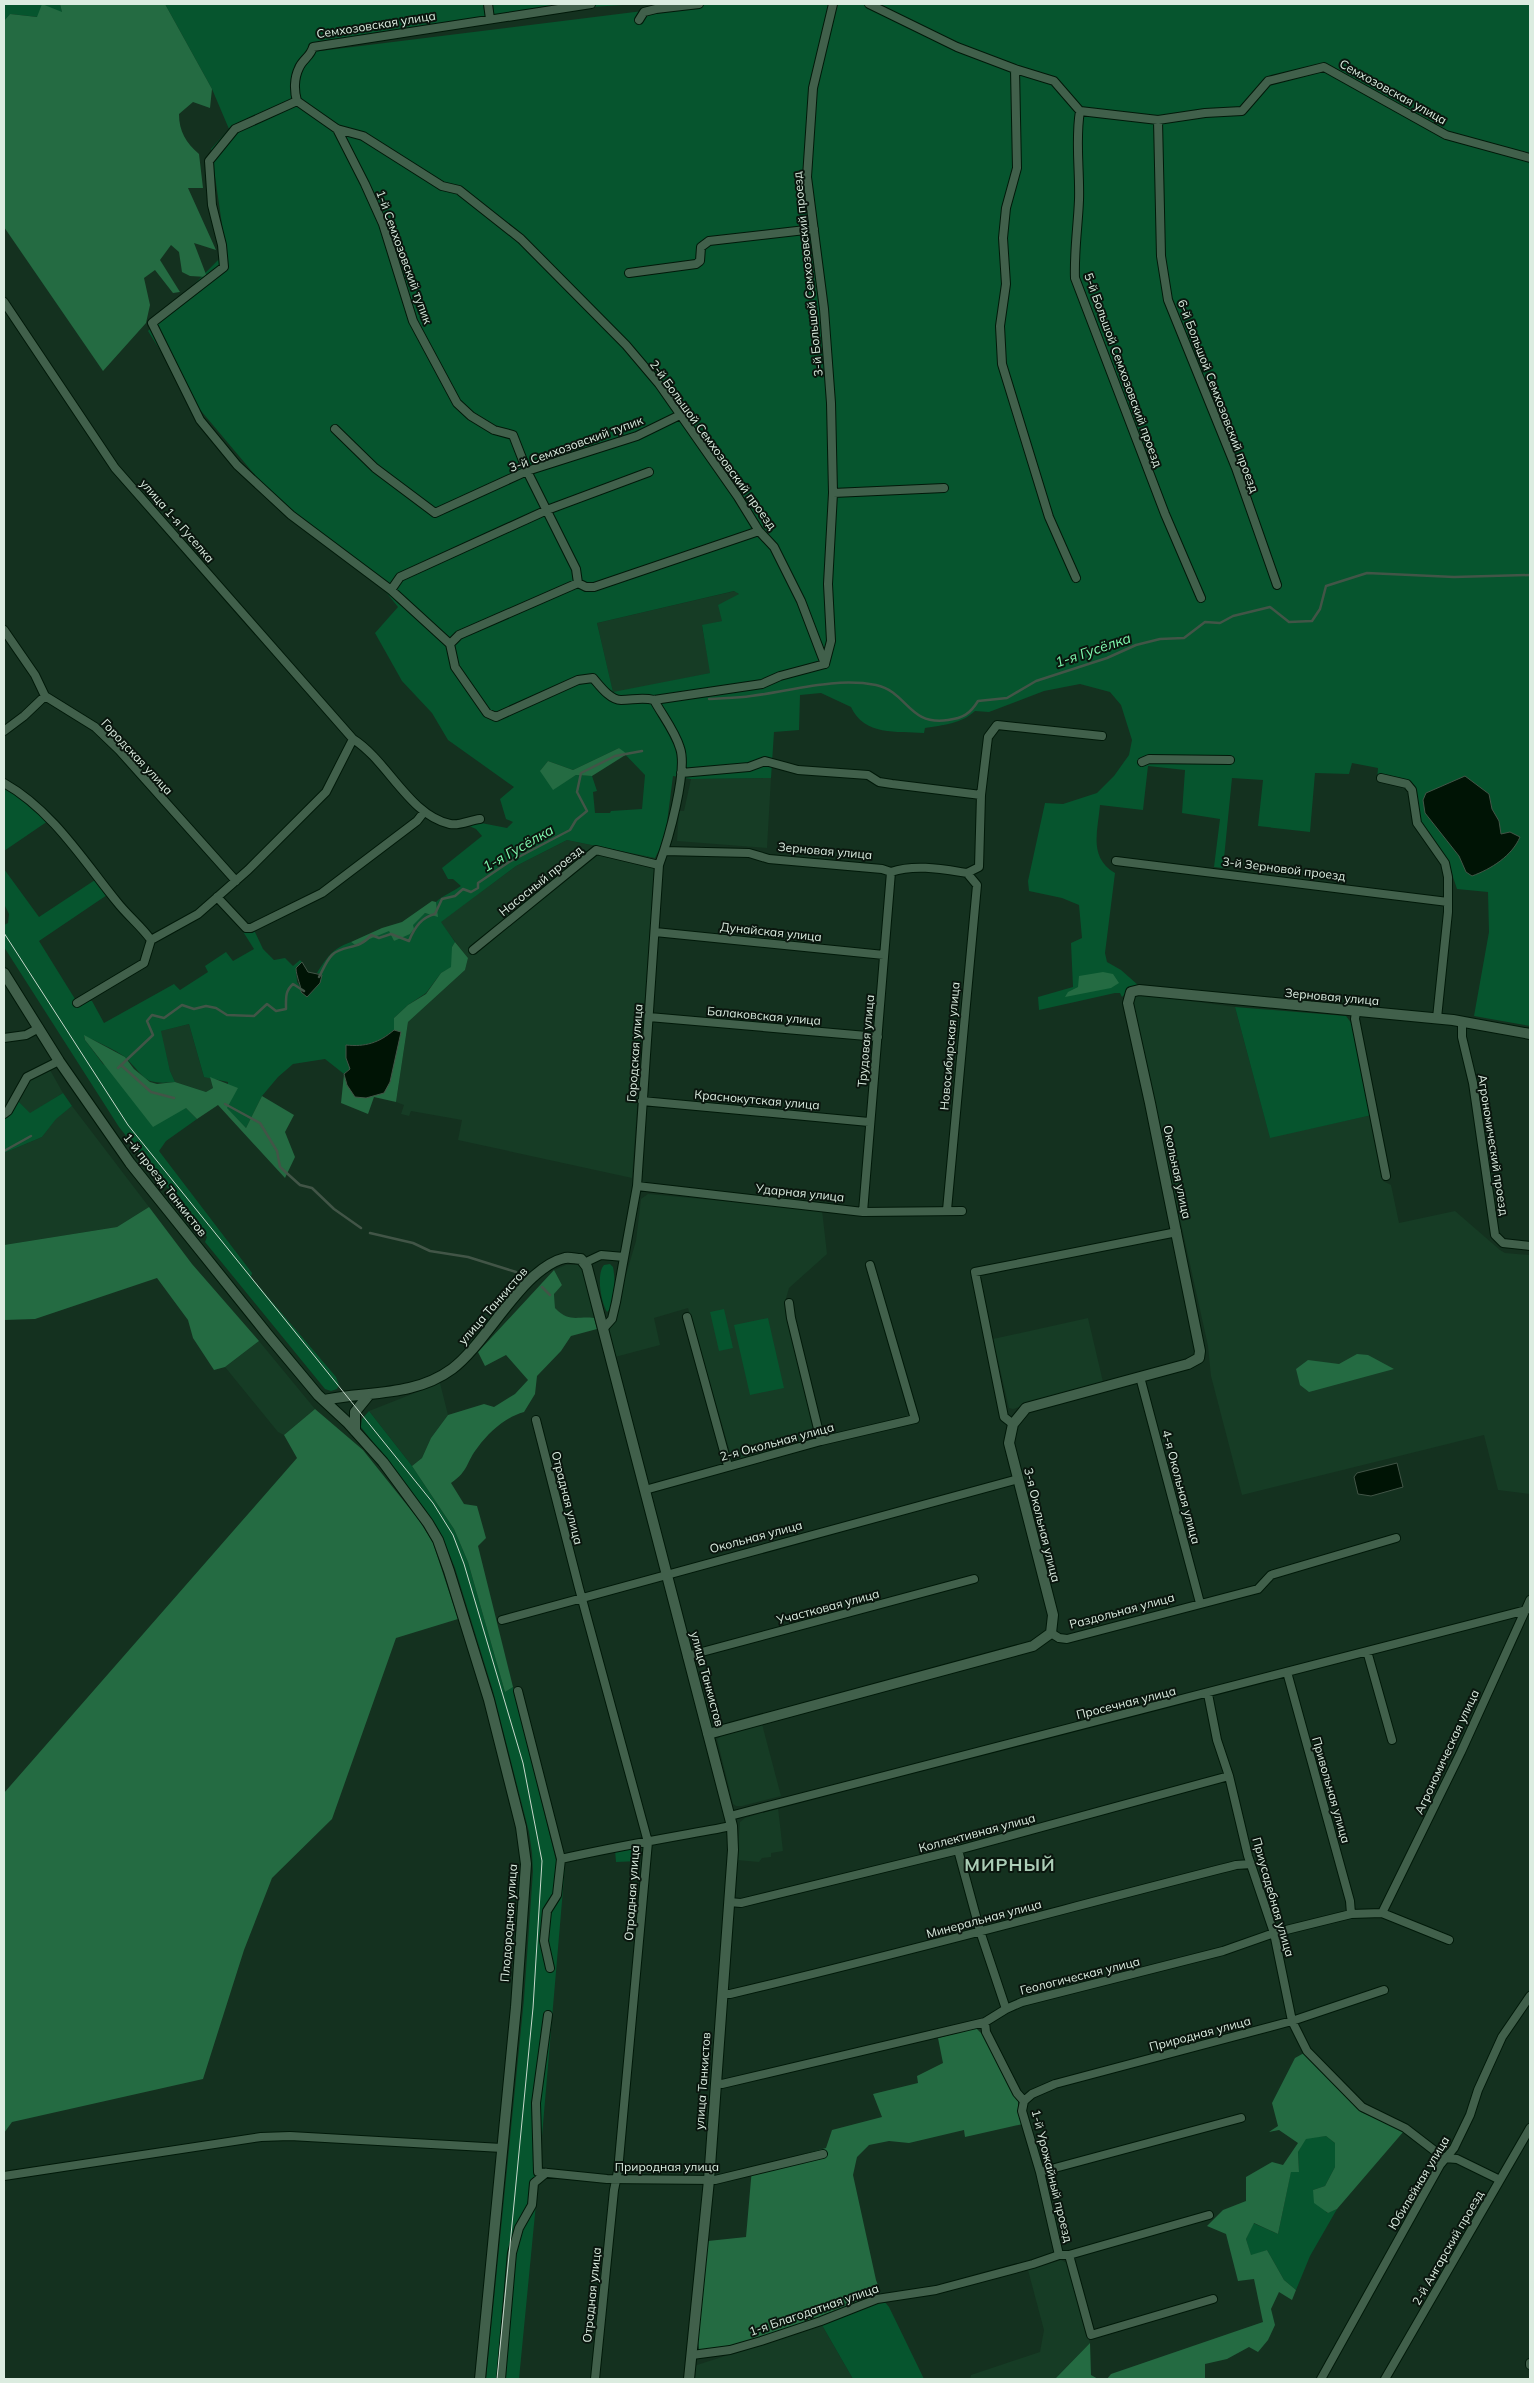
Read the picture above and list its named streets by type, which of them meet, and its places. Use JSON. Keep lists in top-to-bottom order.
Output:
{
  "streets": {
    "main road": [
      "Зерновая улица",
      "Окольная улица",
      "1-й проезд Танкистов",
      "улица Танкистов",
      "3-я Окольная улица",
      "Плодородная улица"
    ],
    "street": [
      "Семхозовская улица",
      "1-й Семхозовский тупик",
      "3-й Большой Семхозовский проезд",
      "5-й Большой Семхозовский проезд",
      "6-й Большой Семхозовский проезд",
      "3-й Семхозовский тупик",
      "2-й Большой Семхозовский проезд",
      "улица 1-я Гуселка",
      "Городская улица",
      "3-й Зерновой проезд",
      "Насосный проезд",
      "Дунайская улица",
      "Балаковская улица",
      "Трудовая улица",
      "Новосибирская улица",
      "Краснокутская улица",
      "Агрономический проезд",
      "Ударная улица",
      "2-я Окольная улица",
      "4-я Окольная улица",
      "Отрадная улица",
      "Участковая улица",
      "Раздольная улица",
      "Просечная улица",
      "Агрономическая улица",
      "Привольная улица",
      "Коллективная улица",
      "Приусадебная улица",
      "Минеральная улица",
      "Геологическая улица",
      "Природная улица",
      "1-й Урожайный проезд",
      "Юбилейная улица",
      "2-й Ангарский проезд",
      "1-я Благодатная улица"
    ]
  },
  "crossings": [
    ["Семхозовская улица", "5-й Большой Семхозовский проезд"],
    ["Семхозовская улица", "6-й Большой Семхозовский проезд"],
    ["Семхозовская улица", "2-й Большой Семхозовский проезд"],
    ["1-й Семхозовский тупик", "3-й Семхозовский тупик"],
    ["1-й Семхозовский тупик", "2-й Большой Семхозовский проезд"],
    ["3-й Большой Семхозовский проезд", "2-й Большой Семхозовский проезд"],
    ["3-й Семхозовский тупик", "2-й Большой Семхозовский проезд"],
    ["Городская улица", "Зерновая улица"],
    ["Городская улица", "Насосный проезд"],
    ["Городская улица", "Дунайская улица"],
    ["Городская улица", "Балаковская улица"],
    ["Городская улица", "Краснокутская улица"],
    ["Городская улица", "Ударная улица"],
    ["Городская улица", "улица Танкистов"],
    ["Зерновая улица", "Трудовая улица"],
    ["Зерновая улица", "Новосибирская улица"],
    ["Зерновая улица", "Агрономический проезд"],
    ["Зерновая улица", "Окольная улица"],
    ["Дунайская улица", "Трудовая улица"],
    ["Балаковская улица", "Трудовая улица"],
    ["Трудовая улица", "Краснокутская улица"],
    ["Трудовая улица", "Ударная улица"],
    ["Новосибирская улица", "Ударная улица"],
    ["Окольная улица", "улица Танкистов"],
    ["Окольная улица", "4-я Окольная улица"],
    ["Окольная улица", "Отрадная улица"],
    ["Окольная улица", "3-я Окольная улица"],
    ["1-й проезд Танкистов", "улица Танкистов"],
    ["1-й проезд Танкистов", "Плодородная улица"],
    ["улица Танкистов", "2-я Окольная улица"],
    ["улица Танкистов", "Участковая улица"],
    ["улица Танкистов", "Просечная улица"],
    ["улица Танкистов", "Коллективная улица"],
    ["улица Танкистов", "Минеральная улица"],
    ["улица Танкистов", "Плодородная улица"],
    ["улица Танкистов", "Геологическая улица"],
    ["улица Танкистов", "Природная улица"],
    ["улица Танкистов", "1-я Благодатная улица"],
    ["4-я Окольная улица", "Раздольная улица"],
    ["Отрадная улица", "Природная улица"],
    ["3-я Окольная улица", "Раздольная улица"],
    ["Просечная улица", "Агрономическая улица"],
    ["Просечная улица", "Привольная улица"],
    ["Просечная улица", "Приусадебная улица"],
    ["Агрономическая улица", "Геологическая улица"],
    ["Привольная улица", "Геологическая улица"],
    ["Коллективная улица", "Приусадебная улица"],
    ["Приусадебная улица", "Минеральная улица"],
    ["Приусадебная улица", "Геологическая улица"],
    ["Приусадебная улица", "Природная улица"],
    ["Приусадебная улица", "Юбилейная улица"],
    ["Приусадебная улица", "2-й Ангарский проезд"],
    ["Геологическая улица", "1-й Урожайный проезд"],
    ["Природная улица", "1-й Урожайный проезд"],
    ["1-й Урожайный проезд", "1-я Благодатная улица"]
  ],
  "districts": ["МИРНЫЙ"],
  "water": ["1-я Гусёлка"]
}
